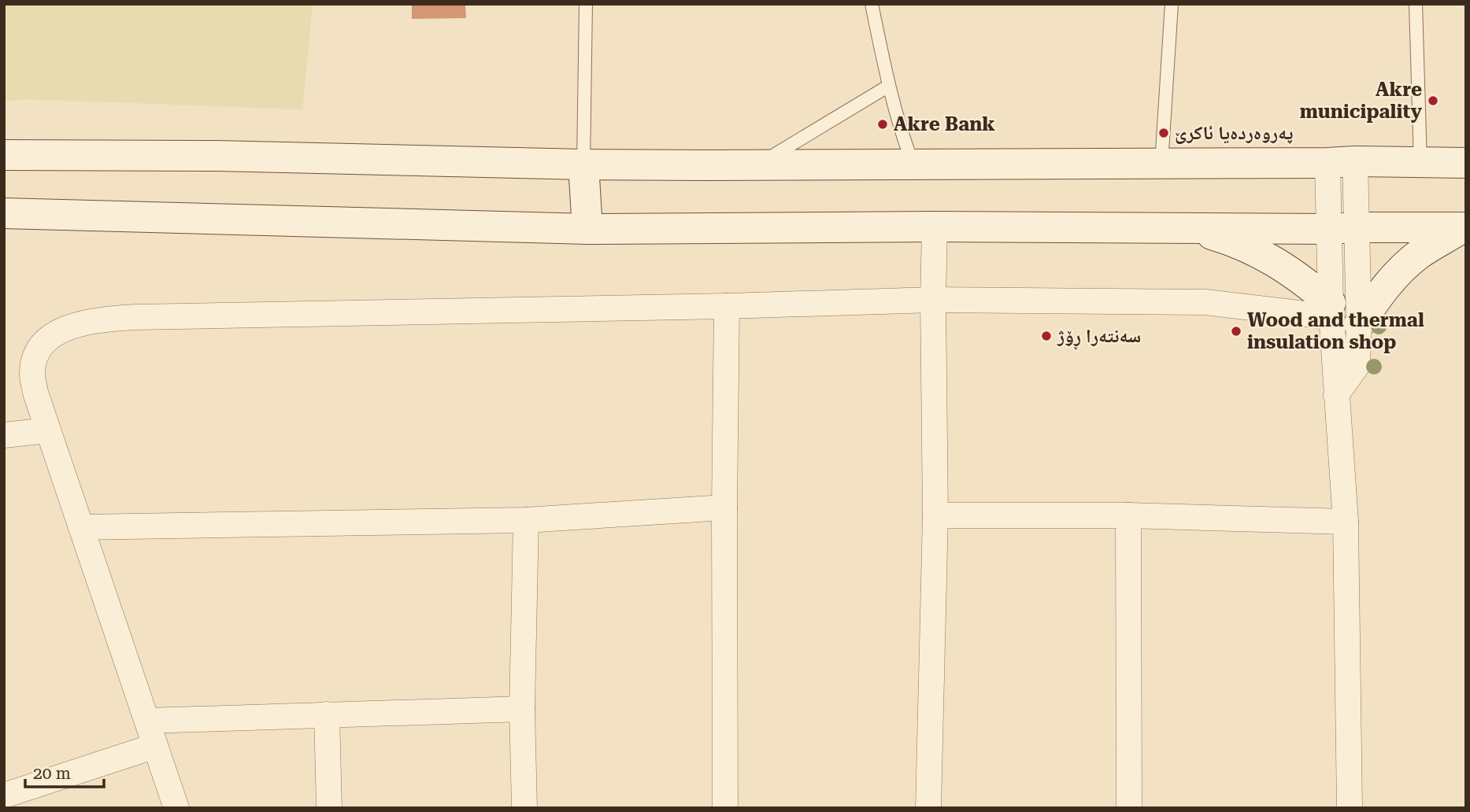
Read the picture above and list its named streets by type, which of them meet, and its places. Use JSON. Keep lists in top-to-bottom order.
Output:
{
  "places": [
    "Akre municipality",
    "Akre Bank",
    "پەروەردەیا ئاكرێ",
    "Wood and thermal insulation shop",
    "سەنتەرا ڕۆژ"
  ],
  "scale_bar": "20 m"
}
